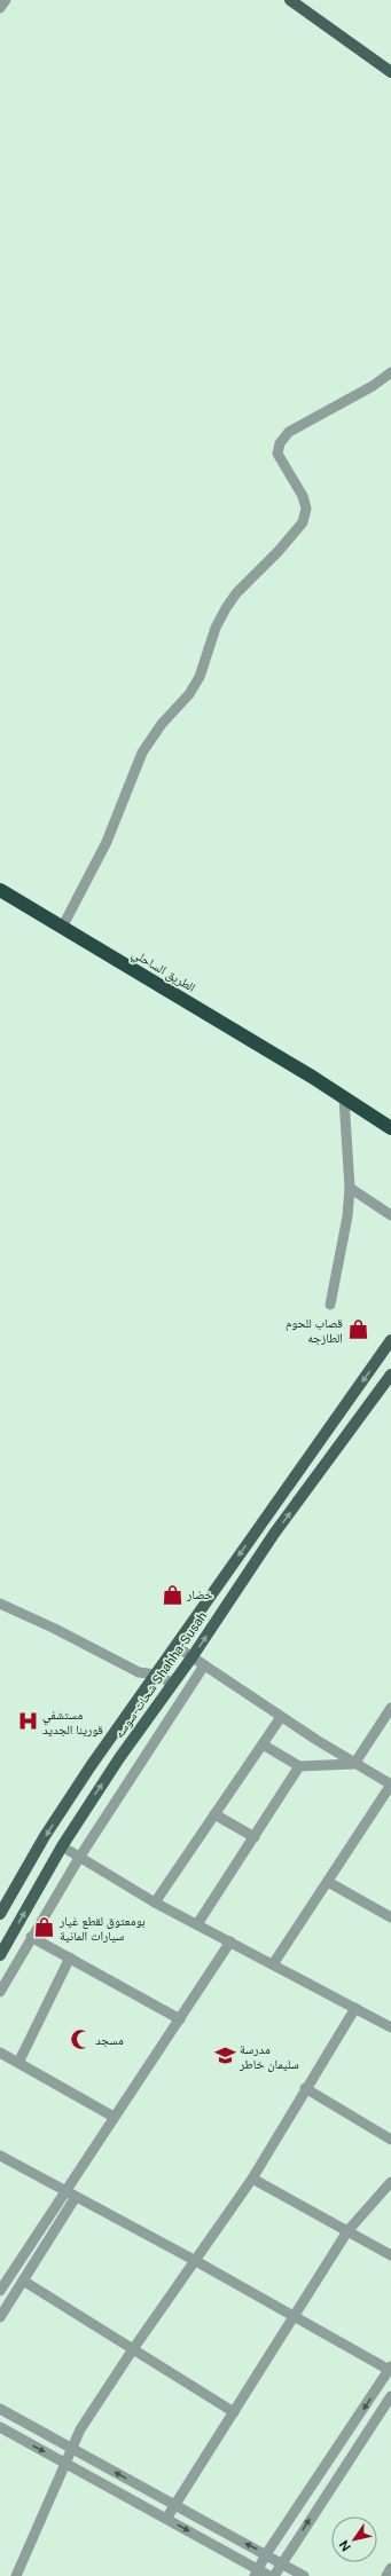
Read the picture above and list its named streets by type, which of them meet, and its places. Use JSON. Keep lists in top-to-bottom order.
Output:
{
  "streets": {
    "highway": ["الطريق الساحلي"],
    "main road": ["شحات-سوسه Shahha-Susah"]
  },
  "places": {
    "shop": ["قصاب للحوم الطازجه", "خضار", "بومعتوق لقطع غيار سيارات المانية"],
    "hospital": ["مستشفي قورينا الجديد"],
    "mosque": ["مسجد"],
    "school or university": ["مدرسة سليمان خاطر"]
  },
  "north": "bottom left"
}
